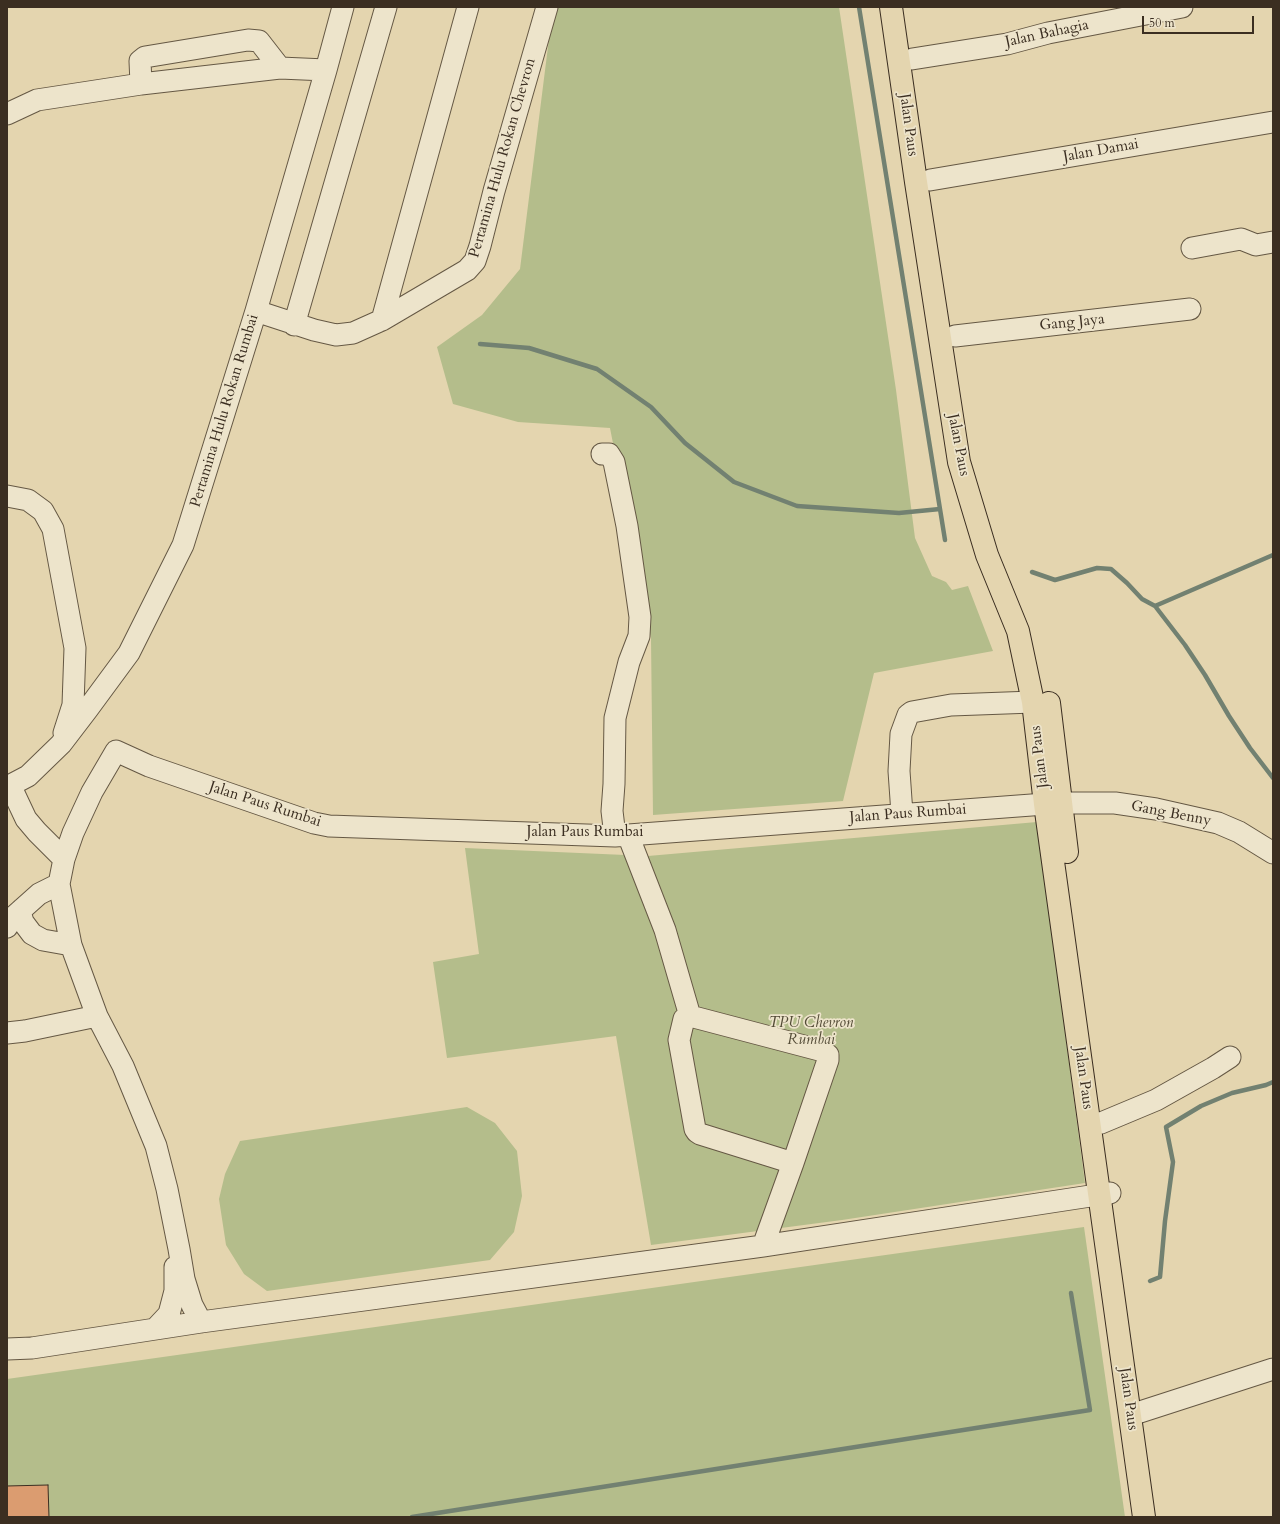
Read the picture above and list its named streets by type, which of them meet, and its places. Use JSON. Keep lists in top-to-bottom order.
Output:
{
  "streets": {
    "main road": ["Jalan Paus"],
    "street": [
      "Jalan Bahagia",
      "Jalan Damai",
      "Pertamina Hulu Rokan Chevron",
      "Gang Jaya",
      "Pertamina Hulu Rokan Rumbai",
      "Jalan Paus Rumbai",
      "Gang Benny"
    ]
  },
  "crossings": [
    ["Jalan Bahagia", "Jalan Paus"],
    ["Jalan Paus", "Jalan Damai"],
    ["Jalan Paus", "Gang Jaya"],
    ["Jalan Paus", "Jalan Paus Rumbai"],
    ["Jalan Paus", "Gang Benny"],
    ["Pertamina Hulu Rokan Chevron", "Pertamina Hulu Rokan Rumbai"],
    ["Jalan Paus Rumbai", "Gang Benny"]
  ],
  "parks": ["TPU Chevron Rumbai"],
  "scale_bar": "50 m"
}
